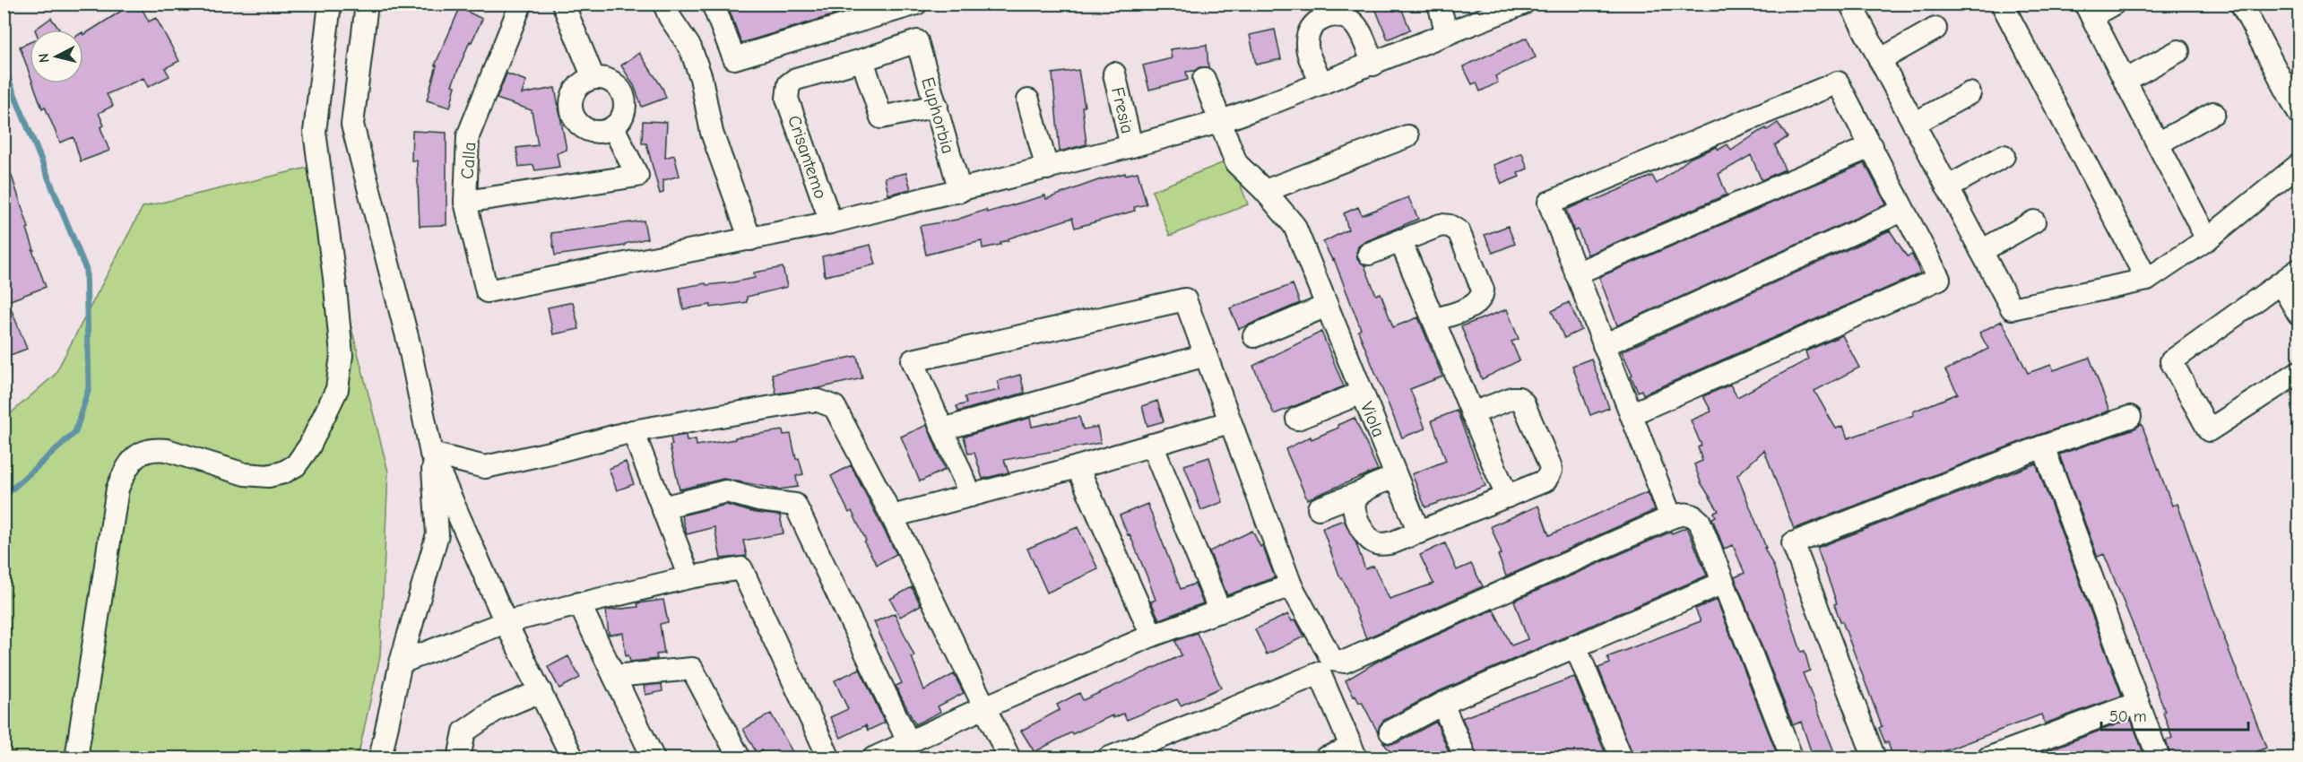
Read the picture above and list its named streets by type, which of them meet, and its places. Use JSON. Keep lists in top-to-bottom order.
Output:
{
  "streets": {
    "street": [
      "Fresia",
      "Euphorbia",
      "Crisantemo",
      "Calla",
      "Viola"
    ]
  },
  "crossings": [
    ["Euphorbia", "Crisantemo"]
  ],
  "scale_bar": "50 m",
  "north": "left"
}
